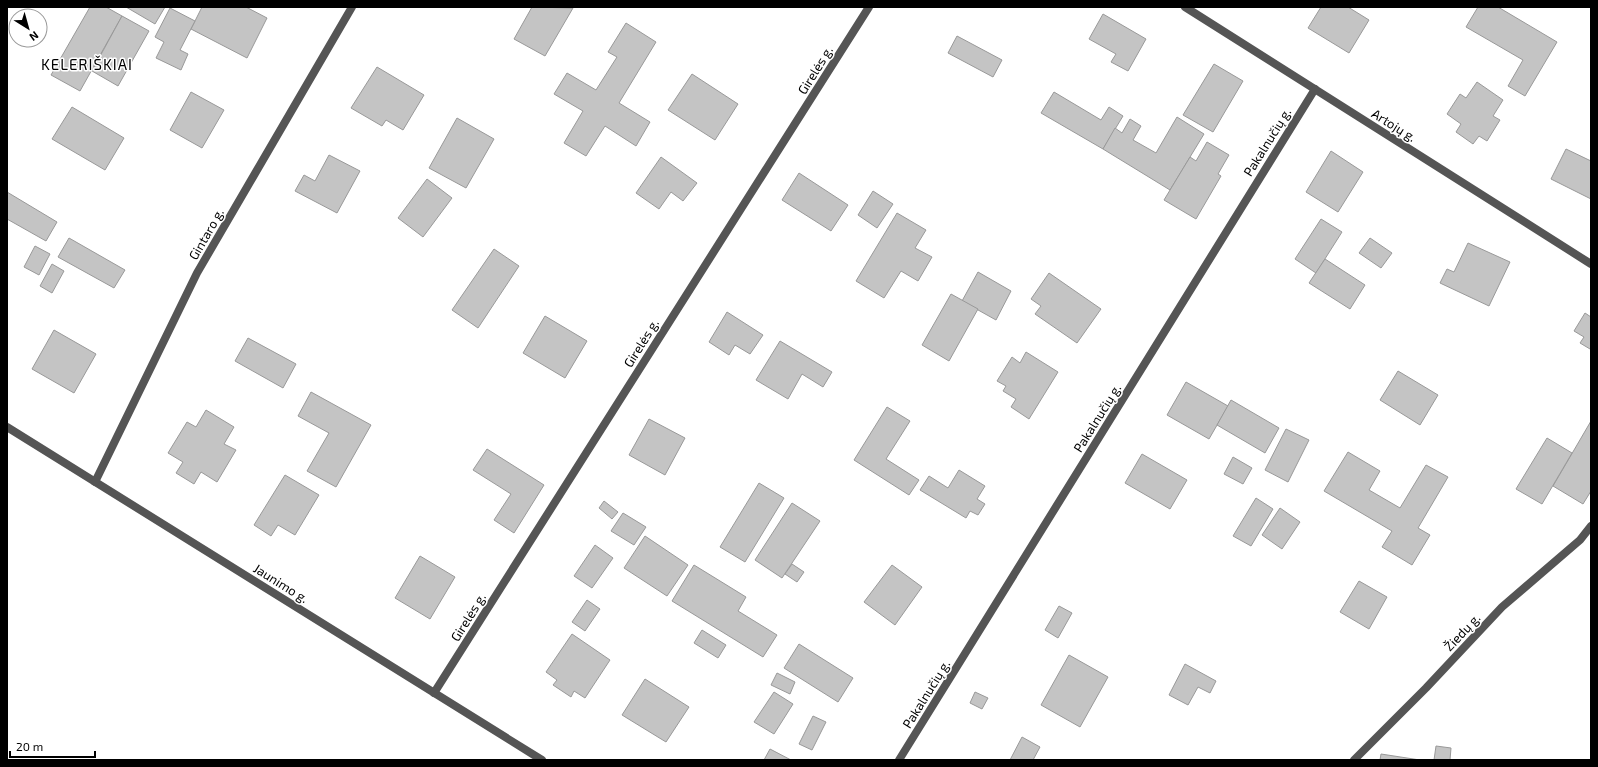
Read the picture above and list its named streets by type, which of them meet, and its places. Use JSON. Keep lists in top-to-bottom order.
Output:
{
  "streets": {
    "street": [
      "Girelės g.",
      "Artojų g.",
      "Pakalnučių g.",
      "Gintaro g.",
      "Jaunimo g.",
      "Žiedų g."
    ]
  },
  "crossings": [
    ["Girelės g.", "Jaunimo g."],
    ["Artojų g.", "Pakalnučių g."],
    ["Gintaro g.", "Jaunimo g."]
  ],
  "districts": ["KELERIŠKIAI"],
  "scale_bar": "20 m",
  "north": "bottom right"
}
